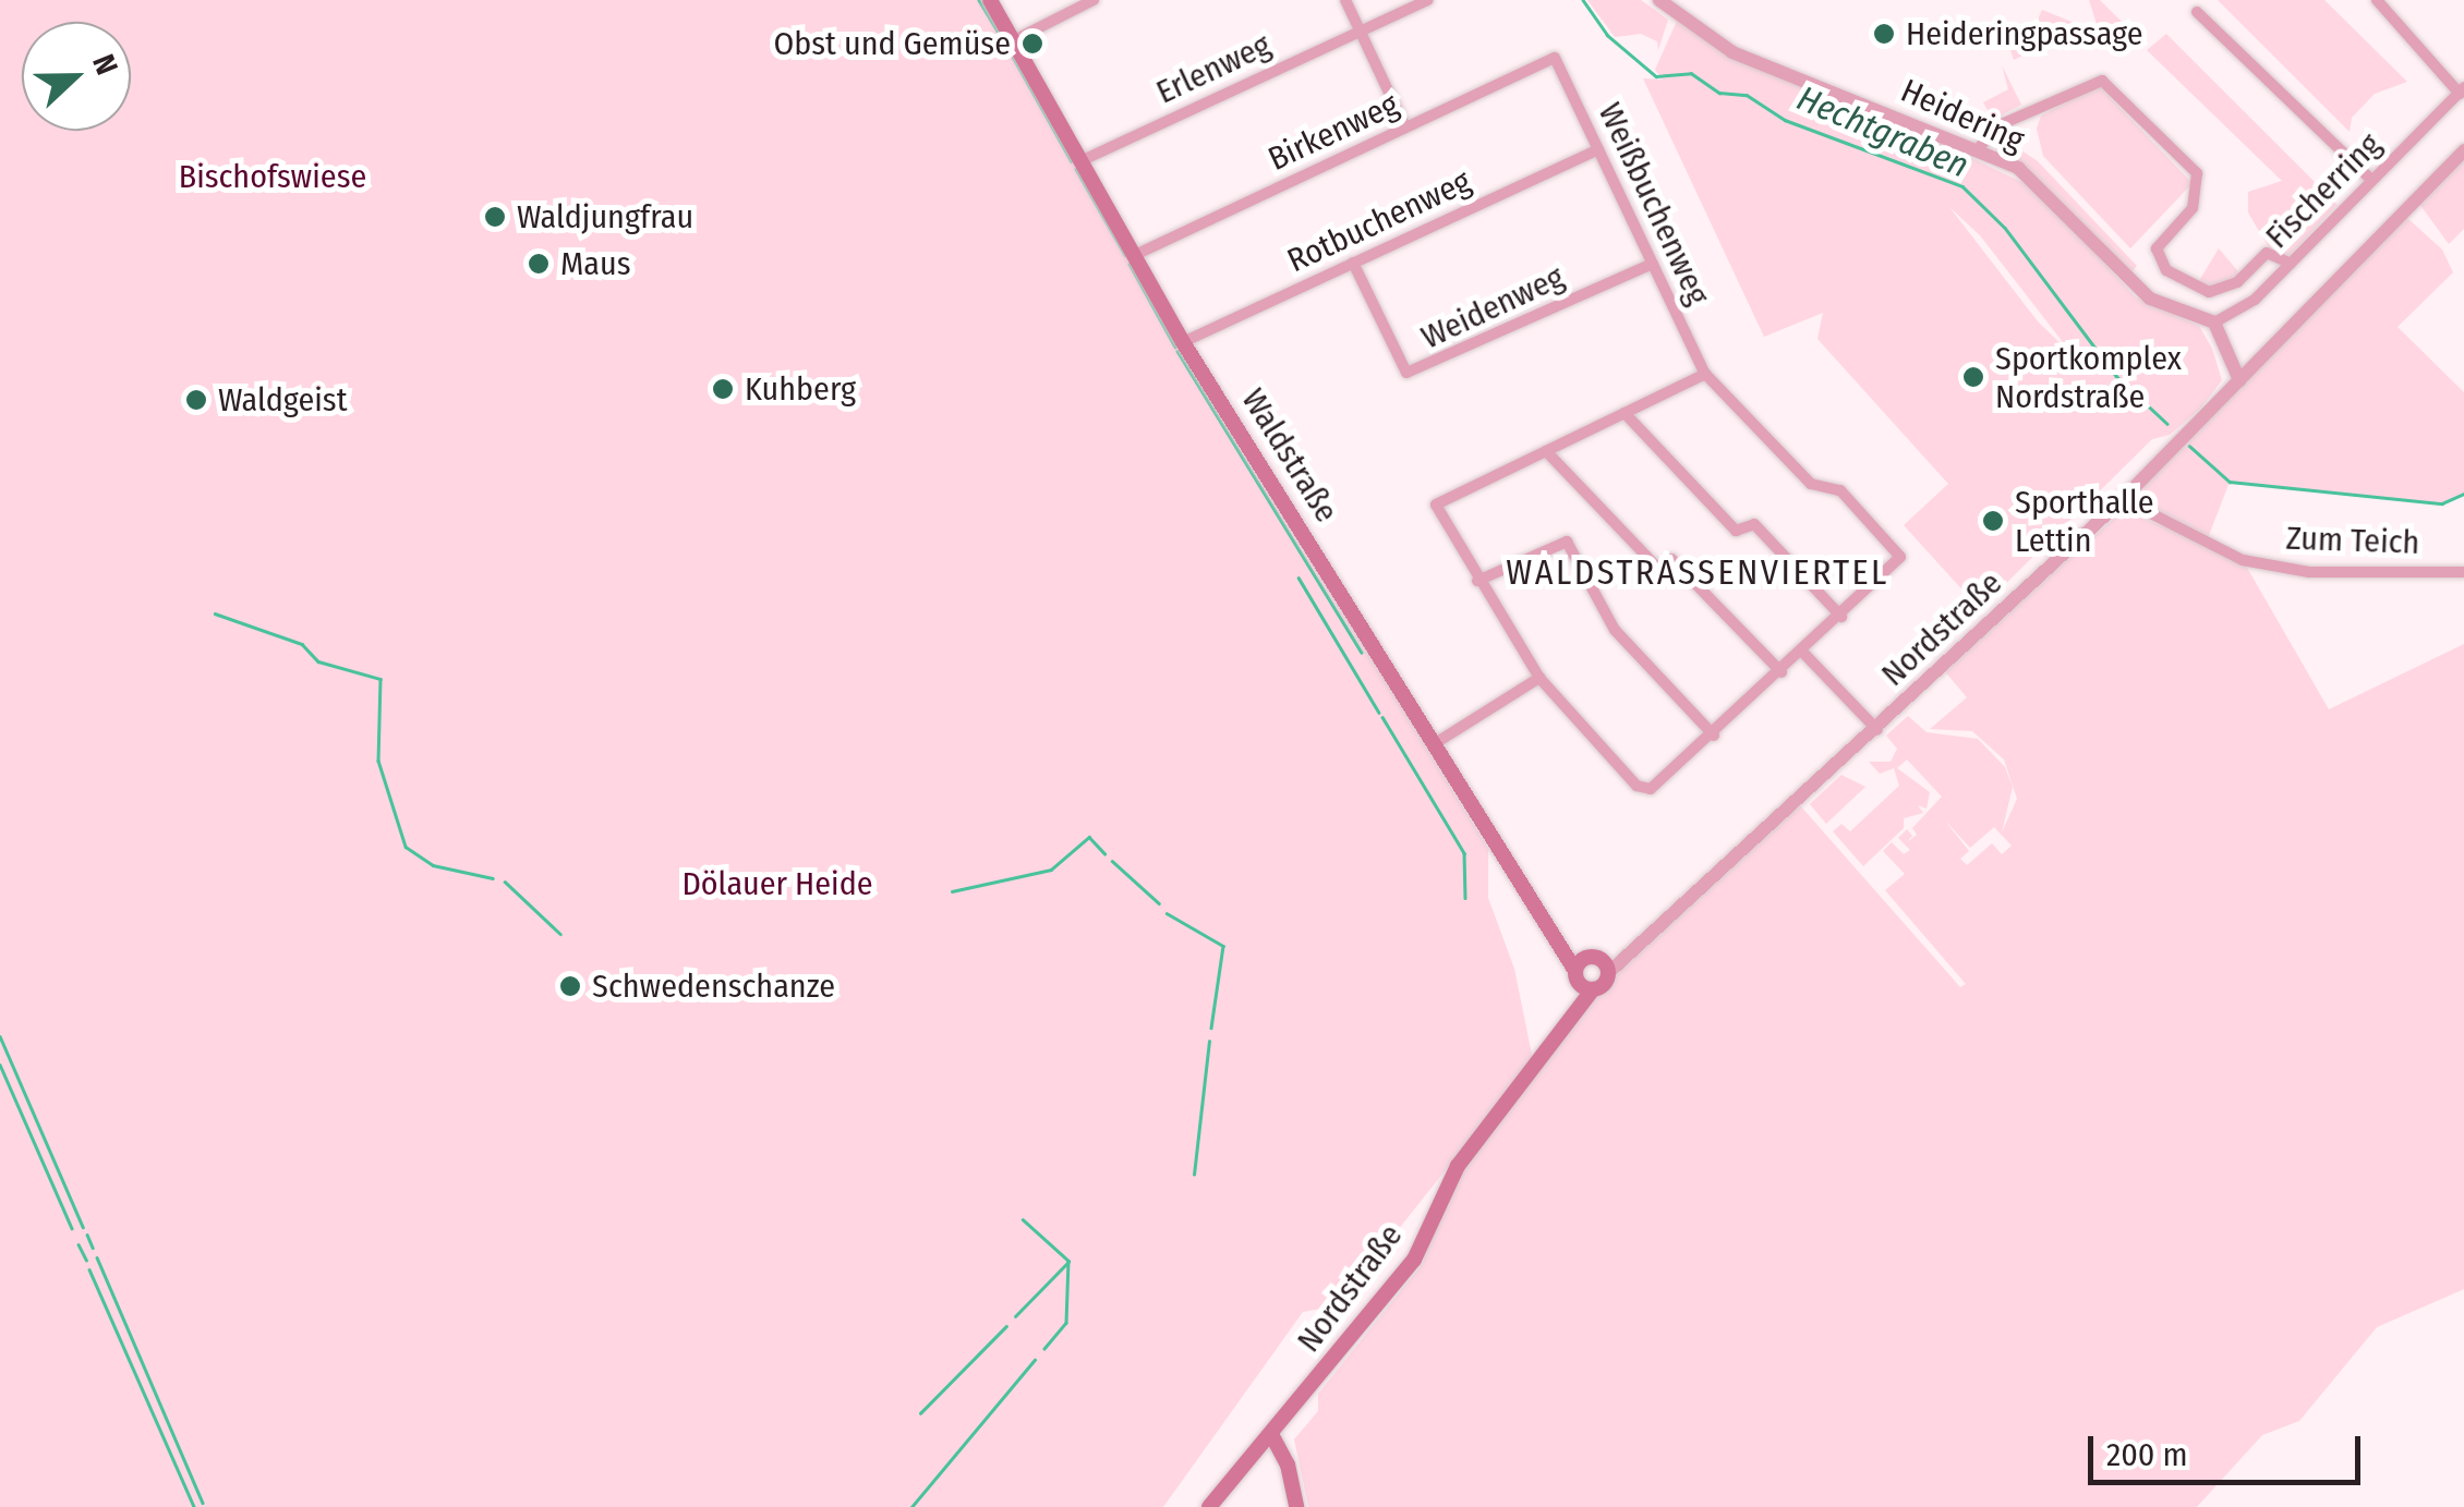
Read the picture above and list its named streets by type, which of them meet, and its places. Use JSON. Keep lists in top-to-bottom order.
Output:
{
  "streets": {
    "main road": ["Waldstraße", "Nordstraße"],
    "street": [
      "Erlenweg",
      "Heidering",
      "Birkenweg",
      "Fischerring",
      "Weißbuchenweg",
      "Rotbuchenweg",
      "Weidenweg",
      "Zum Teich"
    ]
  },
  "crossings": [
    ["Erlenweg", "Waldstraße"],
    ["Heidering", "Fischerring"],
    ["Birkenweg", "Weißbuchenweg"],
    ["Birkenweg", "Waldstraße"],
    ["Weißbuchenweg", "Rotbuchenweg"],
    ["Weißbuchenweg", "Weidenweg"],
    ["Rotbuchenweg", "Weidenweg"],
    ["Rotbuchenweg", "Waldstraße"],
    ["Waldstraße", "Nordstraße"],
    ["Zum Teich", "Nordstraße"]
  ],
  "districts": ["WALDSTRASSENVIERTEL"],
  "water": ["Hechtgraben"],
  "parks": ["Bischofswiese", "Dölauer Heide"],
  "places": [
    "Heideringpassage",
    "Obst und Gemüse",
    "Waldjungfrau",
    "Maus",
    "Sportkomplex Nordstraße",
    "Kuhberg",
    "Waldgeist",
    "Sporthalle Lettin",
    "Schwedenschanze"
  ],
  "scale_bar": "200 m",
  "north": "right"
}
